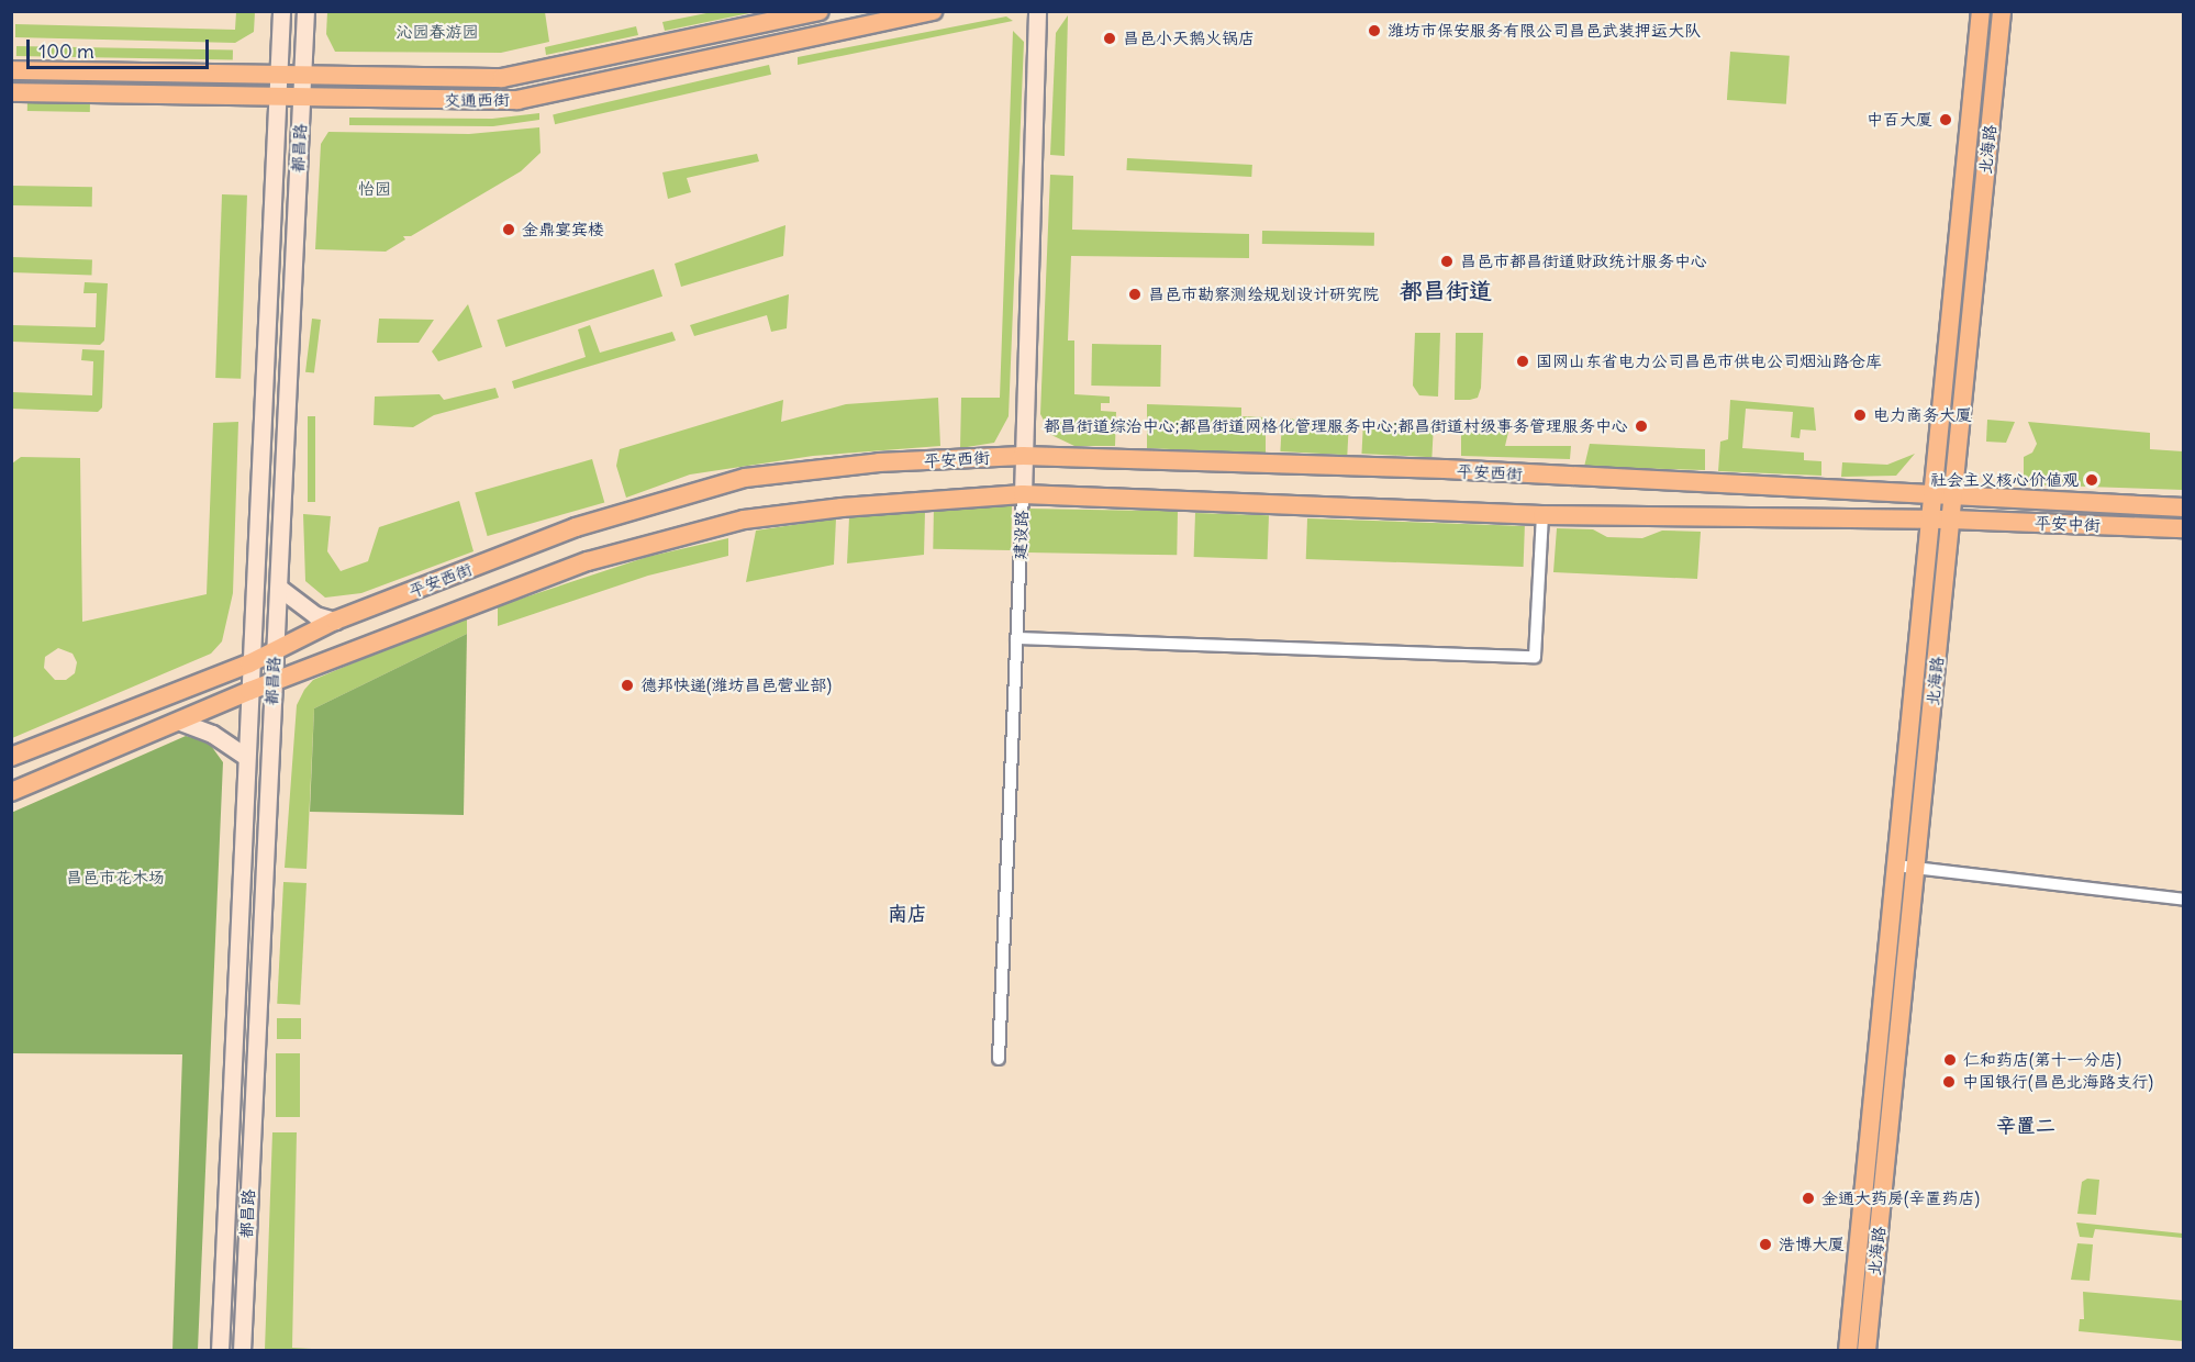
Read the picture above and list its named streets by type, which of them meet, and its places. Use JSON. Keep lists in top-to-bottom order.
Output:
{
  "streets": {
    "main road": [
      "交通西街",
      "北海路",
      "平安西街",
      "平安中街"
    ],
    "street": ["都昌路", "建设路"]
  },
  "crossings": [
    ["交通西街", "都昌路"],
    ["都昌路", "平安西街"],
    ["北海路", "平安西街"],
    ["北海路", "平安中街"],
    ["平安西街", "平安中街"],
    ["平安西街", "建设路"]
  ],
  "districts": ["都昌街道", "南店", "辛置二"],
  "parks": ["沁园春游园", "怡园", "昌邑市花木场"],
  "places": [
    "潍坊市保安服务有限公司昌邑武装押运大队",
    "昌邑小天鹅火锅店",
    "中百大厦",
    "金鼎宴宾楼",
    "昌邑市都昌街道财政统计服务中心",
    "昌邑市勘察测绘规划设计研究院",
    "国网山东省电力公司昌邑市供电公司烟汕路仓库",
    "电力商务大厦",
    "都昌街道综治中心;都昌街道网格化管理服务中心;都昌街道村级事务管理服务中心",
    "社会主义核心价值观",
    "德邦快递(潍坊昌邑营业部)",
    "仁和药店(第十一分店)",
    "中国银行(昌邑北海路支行)",
    "金通大药房(辛置药店)",
    "浩博大厦"
  ],
  "scale_bar": "100 m"
}
